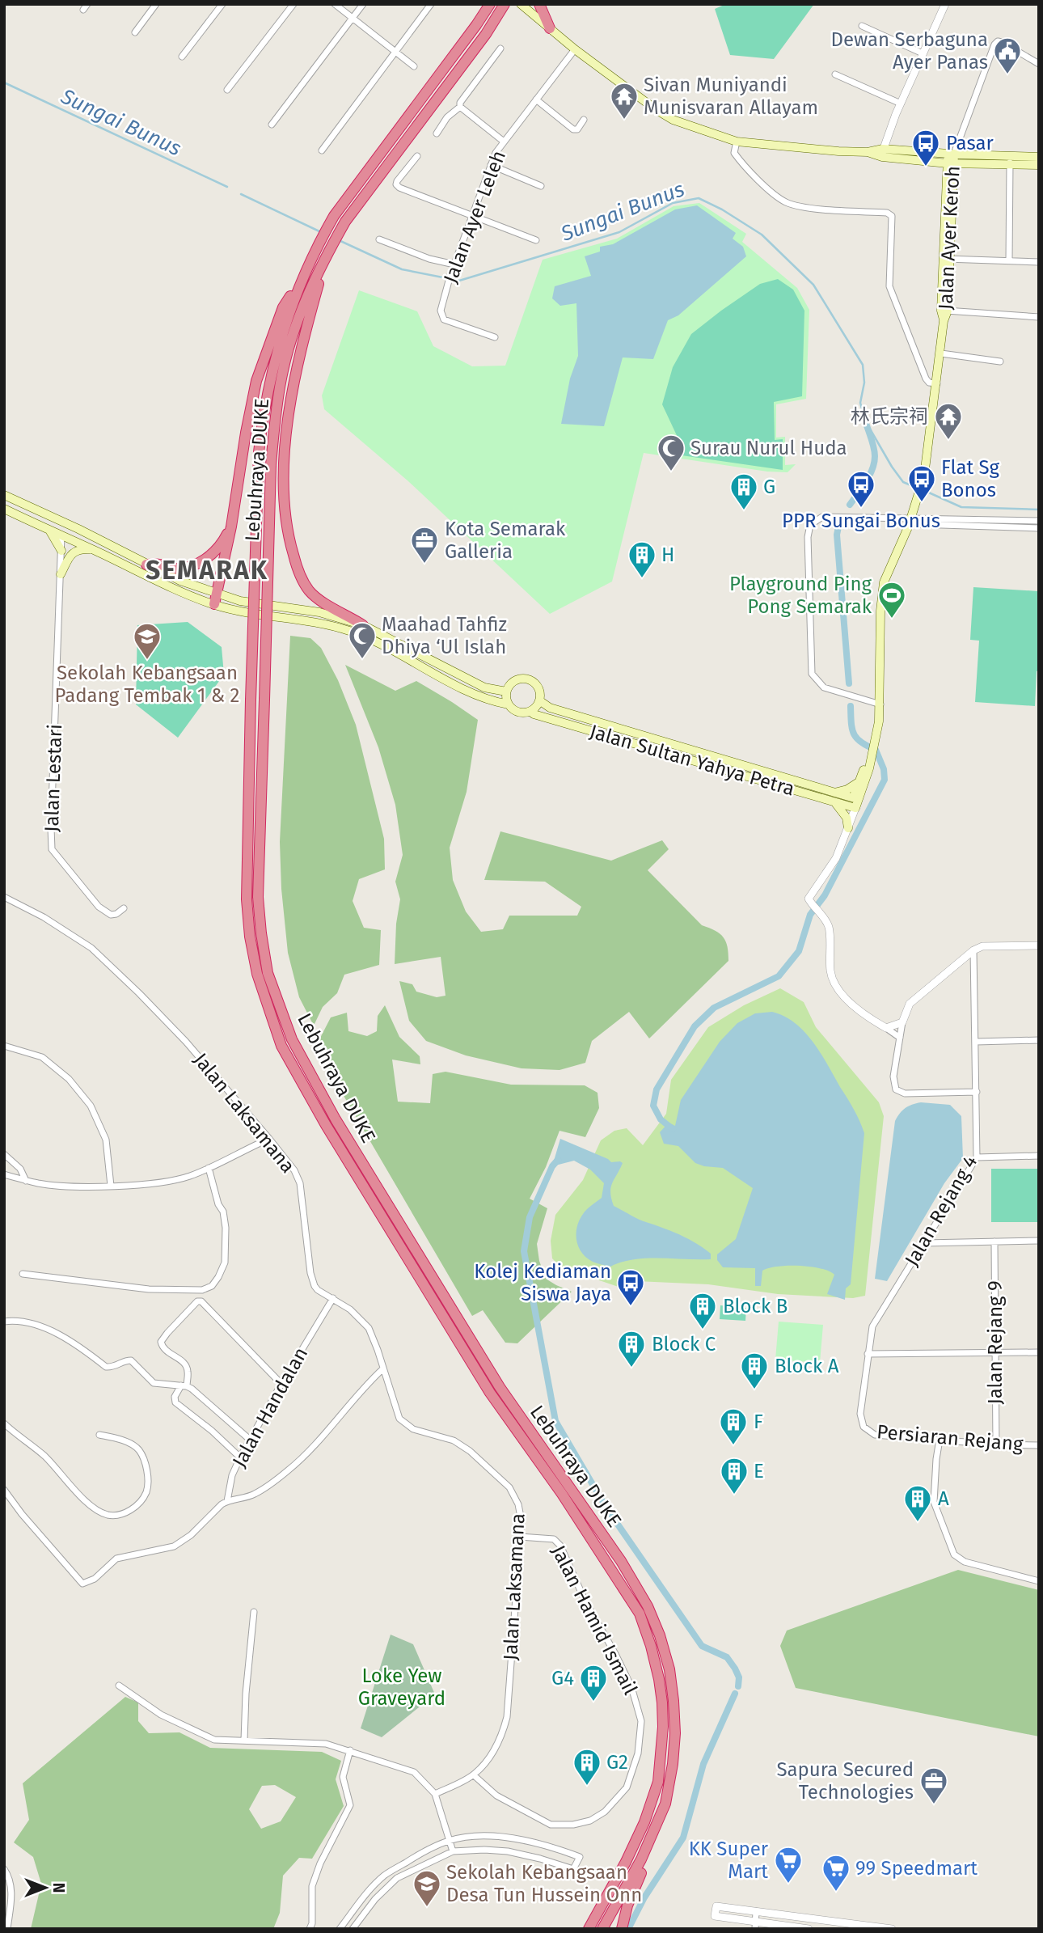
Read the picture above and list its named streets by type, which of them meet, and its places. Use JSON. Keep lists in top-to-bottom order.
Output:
{
  "streets": {
    "highway": ["Lebuhraya DUKE"],
    "main road": ["Jalan Ayer Keroh", "Jalan Sultan Yahya Petra"],
    "street": [
      "Jalan Ayer Leleh",
      "Jalan Lestari",
      "Jalan Laksamana",
      "Jalan Rejang 4",
      "Jalan Rejang 9",
      "Jalan Handalan",
      "Persiaran Rejang",
      "Jalan Hamid Ismail"
    ]
  },
  "crossings": [
    ["Jalan Ayer Keroh", "Jalan Sultan Yahya Petra"],
    ["Jalan Sultan Yahya Petra", "Jalan Lestari"],
    ["Jalan Laksamana", "Jalan Handalan"],
    ["Jalan Laksamana", "Jalan Hamid Ismail"],
    ["Jalan Rejang 4", "Persiaran Rejang"],
    ["Jalan Rejang 9", "Persiaran Rejang"]
  ],
  "districts": ["SEMARAK"],
  "water": ["Sungai Bunus"],
  "parks": ["Loke Yew Graveyard"],
  "places": {
    "public building": ["Dewan Serbaguna Ayer Panas"],
    "temple": ["Sivan Muniyandi Munisvaran Allayam", "林氏宗祠"],
    "bus stop": [
      "Pasar",
      "Flat Sg Bonos",
      "PPR Sungai Bonus",
      "Kolej Kediaman Siswa Jaya"
    ],
    "mosque": ["Surau Nurul Huda", "Maahad Tahfiz Dhiya ‘Ul Islah"],
    "building": [
      "G",
      "H",
      "Block B",
      "Block C",
      "Block A",
      "F",
      "E",
      "A",
      "G4",
      "G2"
    ],
    "office": ["Kota Semarak Galleria", "Sapura Secured Technologies"],
    "sports": ["Playground Ping Pong Semarak"],
    "school or university": ["Sekolah Kebangsaan Padang Tembak 1 & 2", "Sekolah Kebangsaan Desa Tun Hussein Onn"],
    "supermarket": ["KK Super Mart", "99 Speedmart"]
  },
  "north": "right"
}
